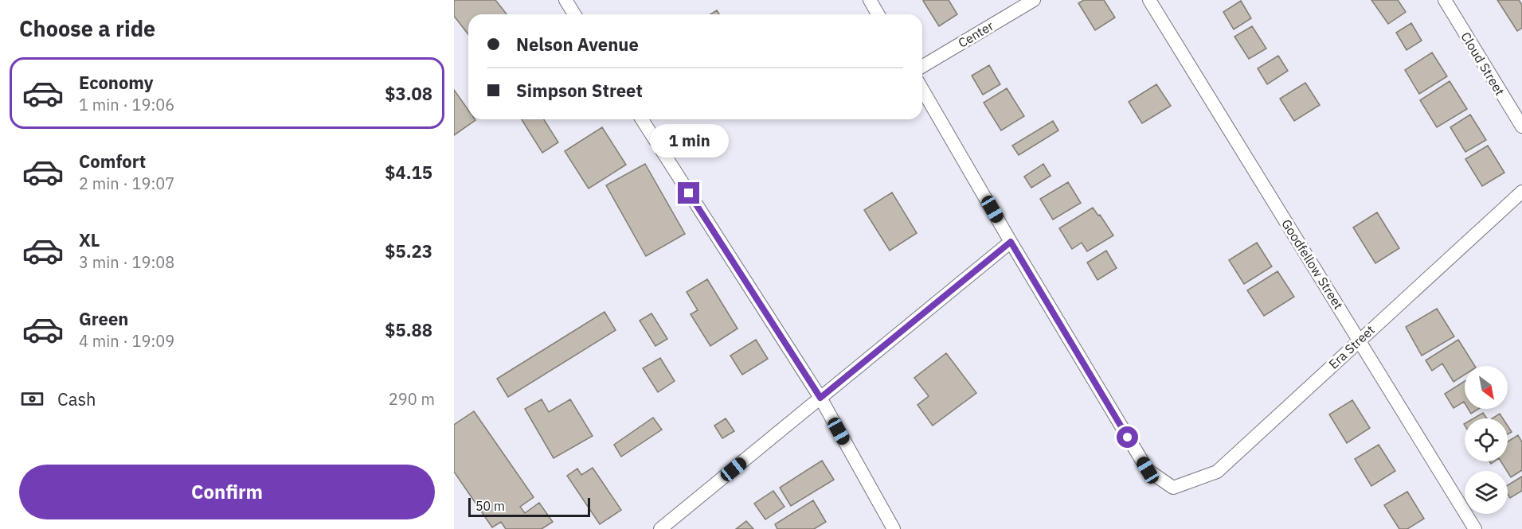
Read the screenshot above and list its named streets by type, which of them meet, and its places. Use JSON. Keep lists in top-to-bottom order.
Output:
{
  "streets": {
    "street": [
      "Center",
      "Cloud Street",
      "Goodfellow Street",
      "Era Street"
    ]
  },
  "crossings": [
    ["Goodfellow Street", "Era Street"]
  ],
  "scale_bar": "50 m",
  "north": "bottom right",
  "page": {
    "heading": "Choose a ride",
    "banner": ["Nelson Avenue", "Simpson Street"],
    "list": [
      {
        "name": "Economy",
        "note": "1 min · 19:06",
        "value": "$3.08"
      },
      {
        "name": "Comfort",
        "note": "2 min · 19:07",
        "value": "$4.15"
      },
      {
        "name": "XL",
        "note": "3 min · 19:08",
        "value": "$5.23"
      },
      {
        "name": "Green",
        "note": "4 min · 19:09",
        "value": "$5.88"
      }
    ],
    "bubble": "1 min",
    "pay": ["Cash", "290 m"],
    "buttons": "Confirm",
    "scale": "50 m"
  }
}
